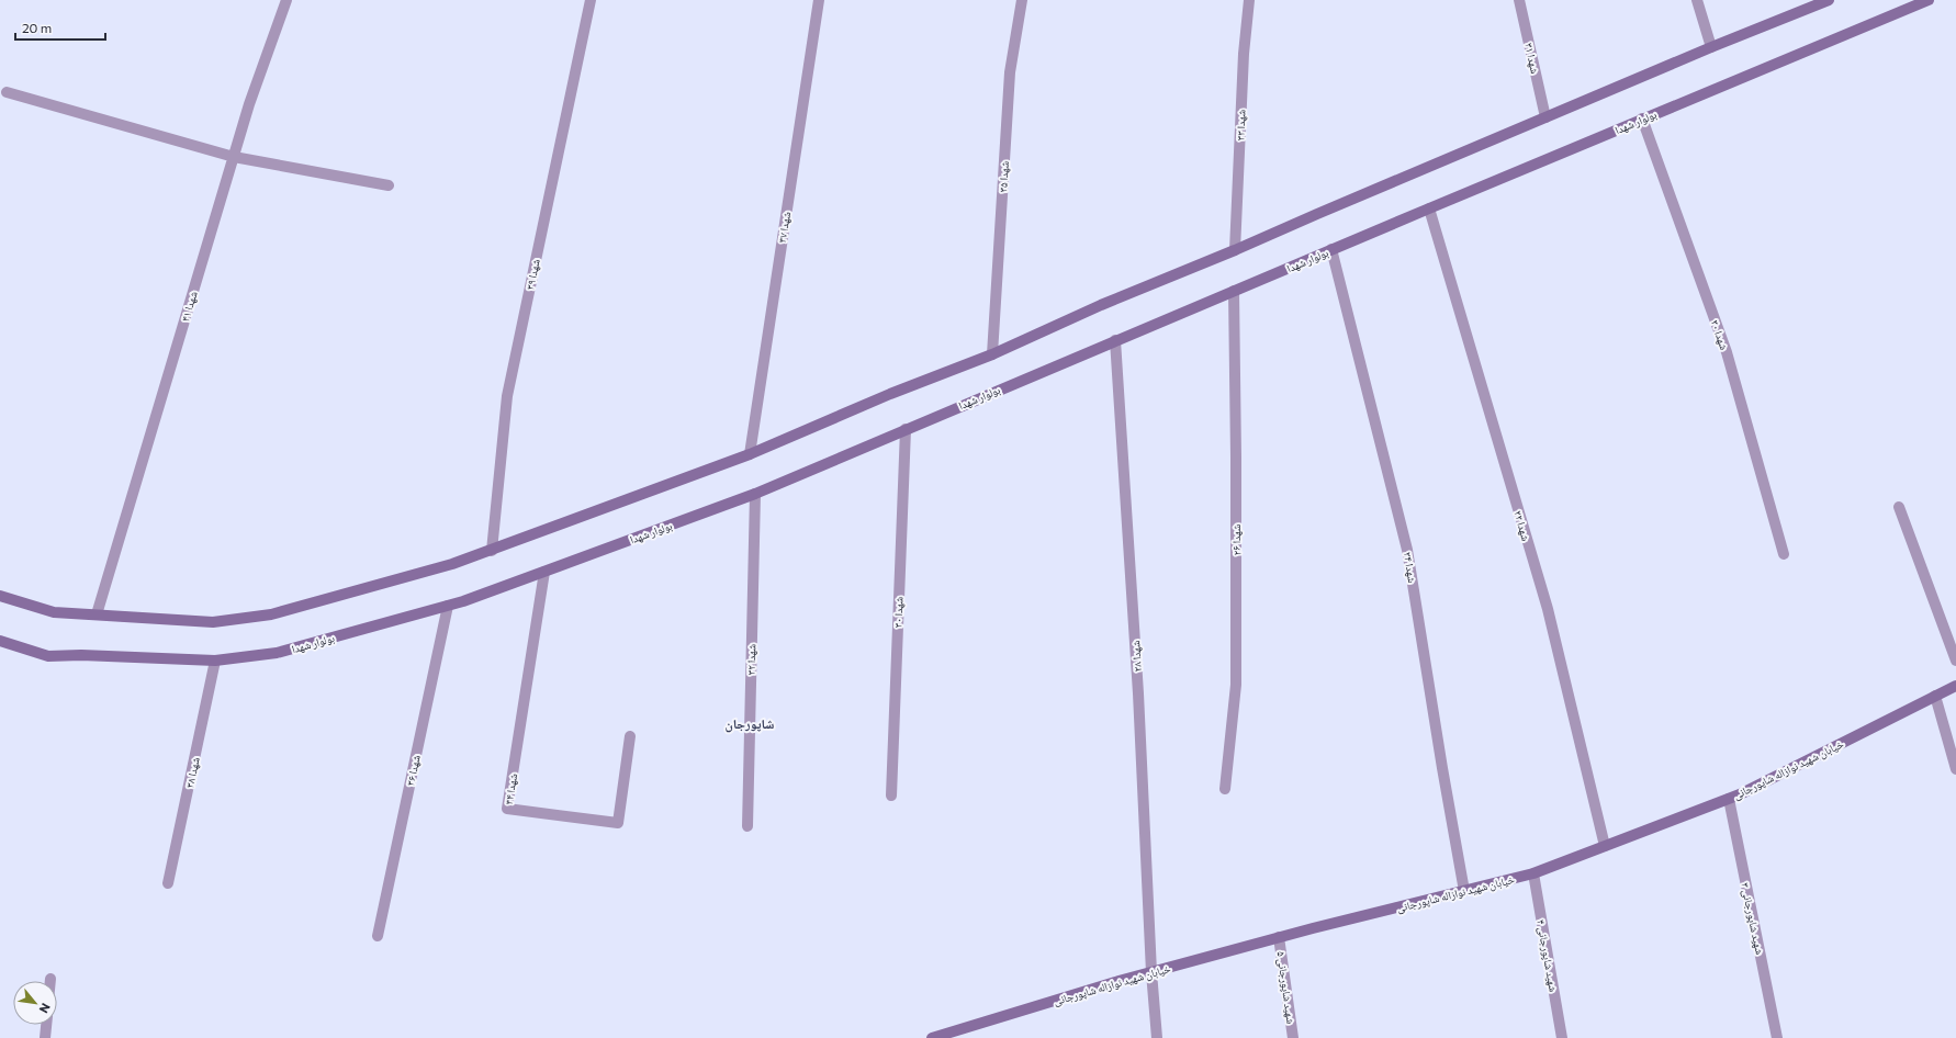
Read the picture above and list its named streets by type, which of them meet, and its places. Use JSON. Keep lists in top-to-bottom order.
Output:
{
  "streets": {
    "main road": ["بولوار شهدا", "خیابان شهید نوازاله شاپورجانی"],
    "street": [
      "شهدا ۳۱",
      "شهدا ۳۳",
      "شهدا ۳۵",
      "شهدا ۳۷",
      "شهدا ۳۹",
      "شهدا ۴۱",
      "شهدا ۲۰",
      "شهدا ۲۲",
      "شهدا ۲۶",
      "شهدا ۲۴",
      "شهدا ۳۰",
      "شهدا ۲۸",
      "شهدا ۳۲",
      "شهدا ۳۶",
      "شهدا ۳۸",
      "شهدا ۳۴",
      "شهید شاپورجانی ۳",
      "شهید شاپورجانی ۴",
      "شهید شاپورجانی ۵"
    ]
  },
  "crossings": [
    ["بولوار شهدا", "شهدا ۲۰"],
    ["بولوار شهدا", "شهدا ۲۲"],
    ["بولوار شهدا", "شهدا ۲۶"],
    ["بولوار شهدا", "شهدا ۲۴"],
    ["بولوار شهدا", "شهدا ۳۰"],
    ["بولوار شهدا", "شهدا ۲۸"],
    ["بولوار شهدا", "شهدا ۳۲"],
    ["بولوار شهدا", "شهدا ۳۶"],
    ["بولوار شهدا", "شهدا ۳۸"],
    ["بولوار شهدا", "شهدا ۳۴"],
    ["شهدا ۲۲", "خیابان شهید نوازاله شاپورجانی"],
    ["شهدا ۲۴", "خیابان شهید نوازاله شاپورجانی"],
    ["شهدا ۲۸", "خیابان شهید نوازاله شاپورجانی"],
    ["خیابان شهید نوازاله شاپورجانی", "شهید شاپورجانی ۳"],
    ["خیابان شهید نوازاله شاپورجانی", "شهید شاپورجانی ۴"],
    ["خیابان شهید نوازاله شاپورجانی", "شهید شاپورجانی ۵"]
  ],
  "districts": ["شاپورجان"],
  "scale_bar": "20 m",
  "north": "bottom right"
}
